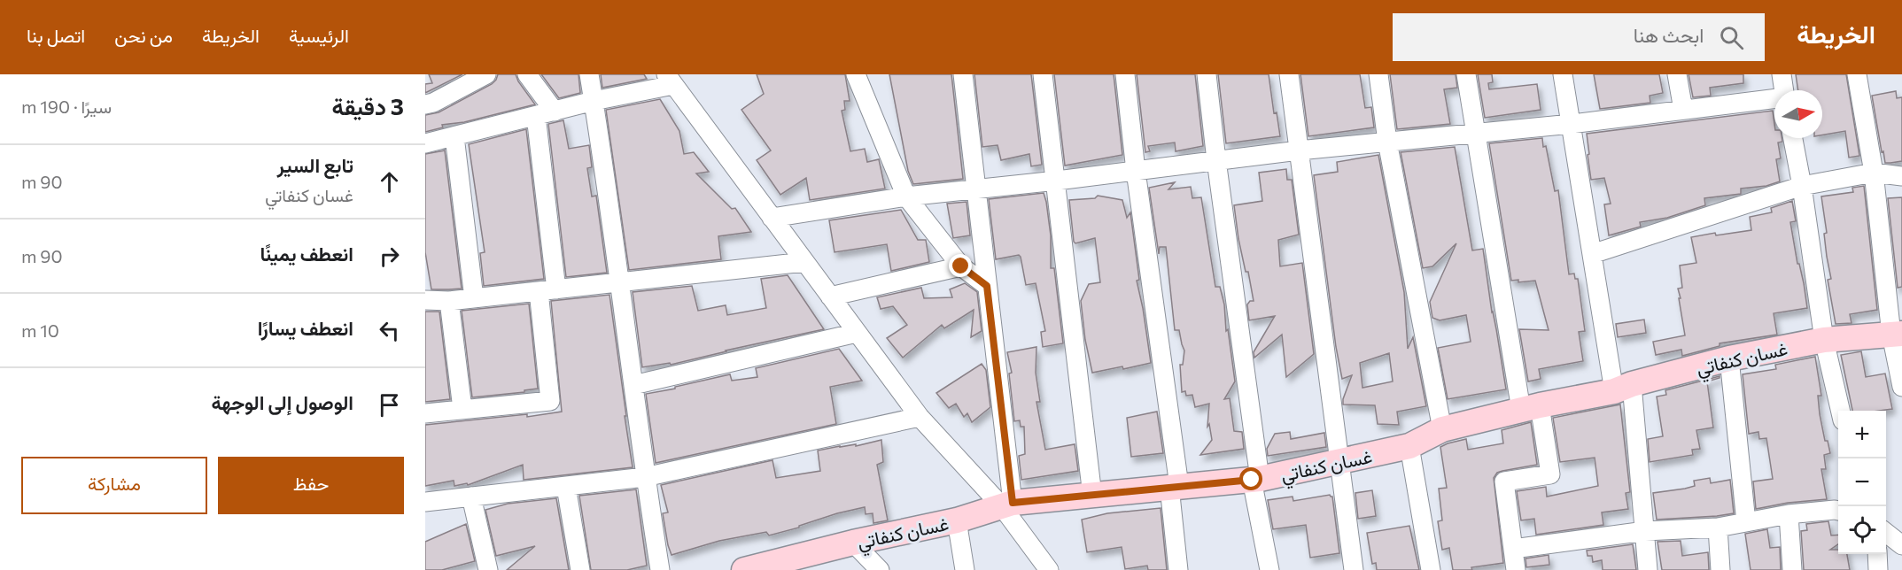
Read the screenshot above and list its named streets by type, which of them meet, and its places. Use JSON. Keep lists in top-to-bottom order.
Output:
{
  "streets": {
    "street": ["غسان كنفاتي"]
  },
  "north": "right",
  "page": {
    "header": "الخريطة",
    "search": "ابحث هنا",
    "nav": [
      "الرئيسية",
      "الخريطة",
      "من نحن",
      "اتصل بنا"
    ],
    "heading": ["3 دقيقة", "سيرًا · 190 m"],
    "list": [
      ["تابع السير", "غسان كنفاتي", "90 m"],
      ["انعطف يمينًا", "90 m"],
      ["انعطف يسارًا", "10 m"],
      "الوصول إلى الوجهة"
    ],
    "map_buttons": ["+", "−"],
    "buttons": ["حفظ", "مشاركة"]
  }
}
